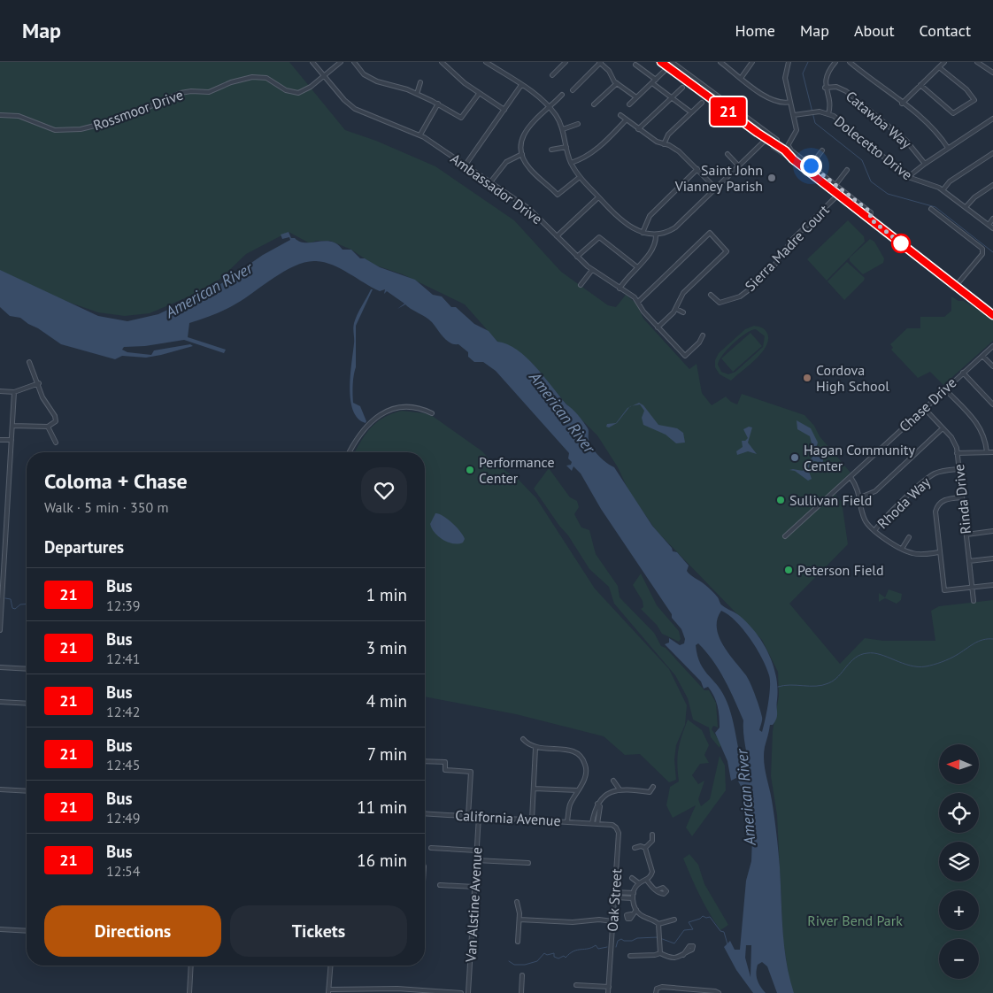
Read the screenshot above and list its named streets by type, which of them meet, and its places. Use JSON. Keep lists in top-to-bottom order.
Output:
{
  "streets": {
    "street": [
      "Rossmoor Drive",
      "Catawba Way",
      "Dolecetto Drive",
      "Ambassador Drive",
      "Sierra Madre Court",
      "Chase Drive",
      "Rinda Drive",
      "Rhoda Way",
      "California Avenue",
      "Oak Street",
      "Van Alstine Avenue"
    ]
  },
  "crossings": [
    ["Rossmoor Drive", "Ambassador Drive"],
    ["Chase Drive", "Rinda Drive"],
    ["Rinda Drive", "Rhoda Way"],
    ["California Avenue", "Oak Street"],
    ["California Avenue", "Van Alstine Avenue"]
  ],
  "water": ["American River"],
  "parks": ["River Bend Park"],
  "places": [
    "Saint John Vianney Parish",
    "Cordova High School",
    "Hagan Community Center",
    "Performance Center",
    "Sullivan Field",
    "Peterson Field"
  ],
  "lines": ["bus line 21"],
  "north": "left",
  "page": {
    "header": "Map",
    "nav": [
      "Home",
      "Map",
      "About",
      "Contact"
    ],
    "on_map": "21",
    "heading": [
      ["Coloma + Chase", "Walk · 5 min · 350 m"],
      "Departures"
    ],
    "list": [
      {
        "mark": "21",
        "name": "Bus",
        "note": "12:39",
        "value": "1 min"
      },
      {
        "mark": "21",
        "name": "Bus",
        "note": "12:41",
        "value": "3 min"
      },
      {
        "mark": "21",
        "name": "Bus",
        "note": "12:42",
        "value": "4 min"
      },
      {
        "mark": "21",
        "name": "Bus",
        "note": "12:45",
        "value": "7 min"
      },
      {
        "mark": "21",
        "name": "Bus",
        "note": "12:49",
        "value": "11 min"
      },
      {
        "mark": "21",
        "name": "Bus",
        "note": "12:54",
        "value": "16 min"
      }
    ],
    "map_buttons": ["+", "−"],
    "buttons": ["Directions", "Tickets"]
  }
}
